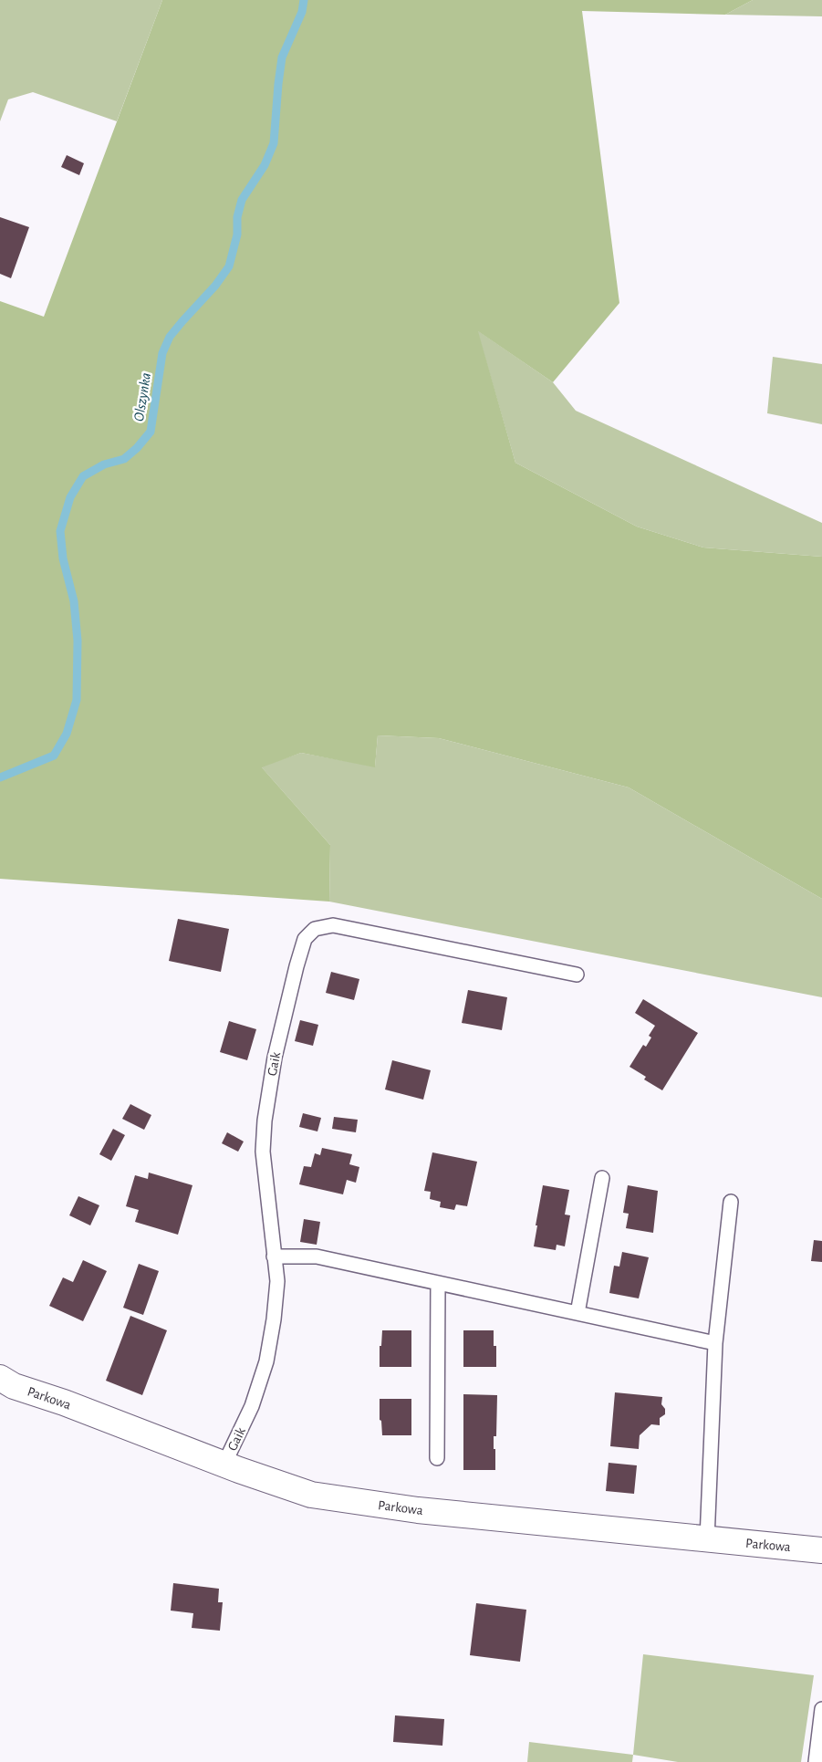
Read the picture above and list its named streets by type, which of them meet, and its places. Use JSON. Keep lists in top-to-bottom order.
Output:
{
  "streets": {
    "street": ["Parkowa"],
    "lane": ["Gaik"]
  },
  "crossings": [
    ["Gaik", "Parkowa"]
  ],
  "water": ["Olszynka"]
}
